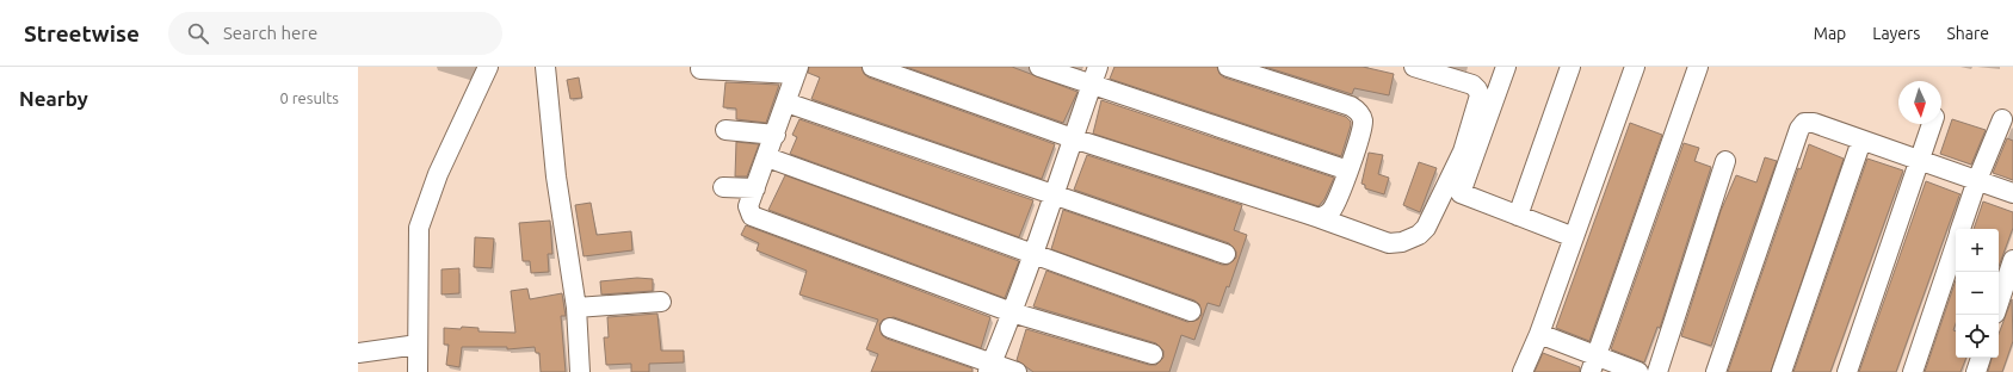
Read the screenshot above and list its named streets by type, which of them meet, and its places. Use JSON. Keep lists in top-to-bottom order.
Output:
{
  "north": "bottom",
  "page": {
    "header": "Streetwise",
    "search": "Search here",
    "nav": ["Map", "Layers", "Share"],
    "heading": ["Nearby", "0 results"],
    "map_buttons": ["+", "−"]
  }
}
